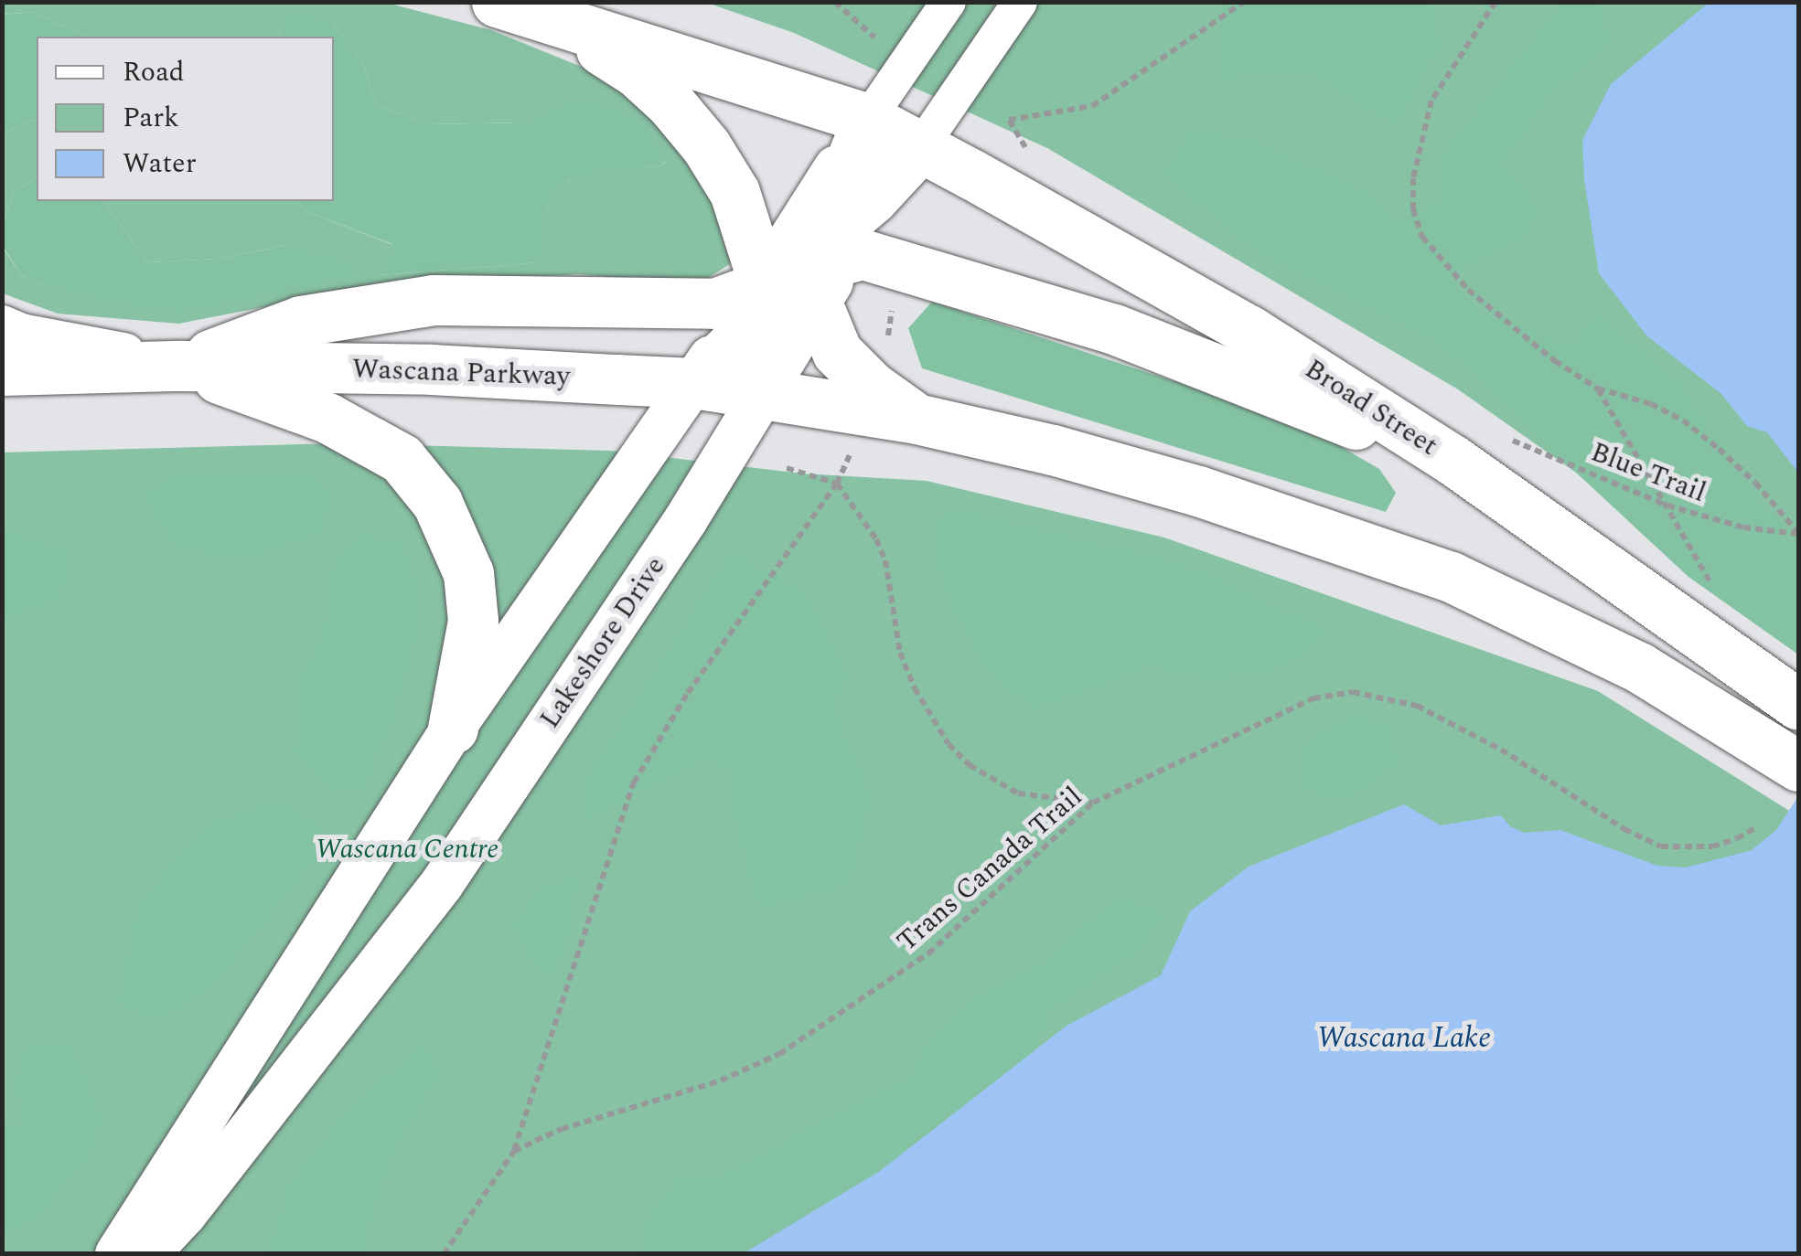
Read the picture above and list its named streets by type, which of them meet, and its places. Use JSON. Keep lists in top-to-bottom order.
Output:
{
  "streets": {
    "main road": ["Wascana Parkway", "Broad Street"],
    "street": ["Lakeshore Drive"],
    "path": ["Blue Trail", "Trans Canada Trail"]
  },
  "crossings": [
    ["Wascana Parkway", "Lakeshore Drive"]
  ],
  "water": ["Wascana Lake"],
  "parks": ["Wascana Centre"],
  "legend": ["Road", "Park", "Water"]
}
